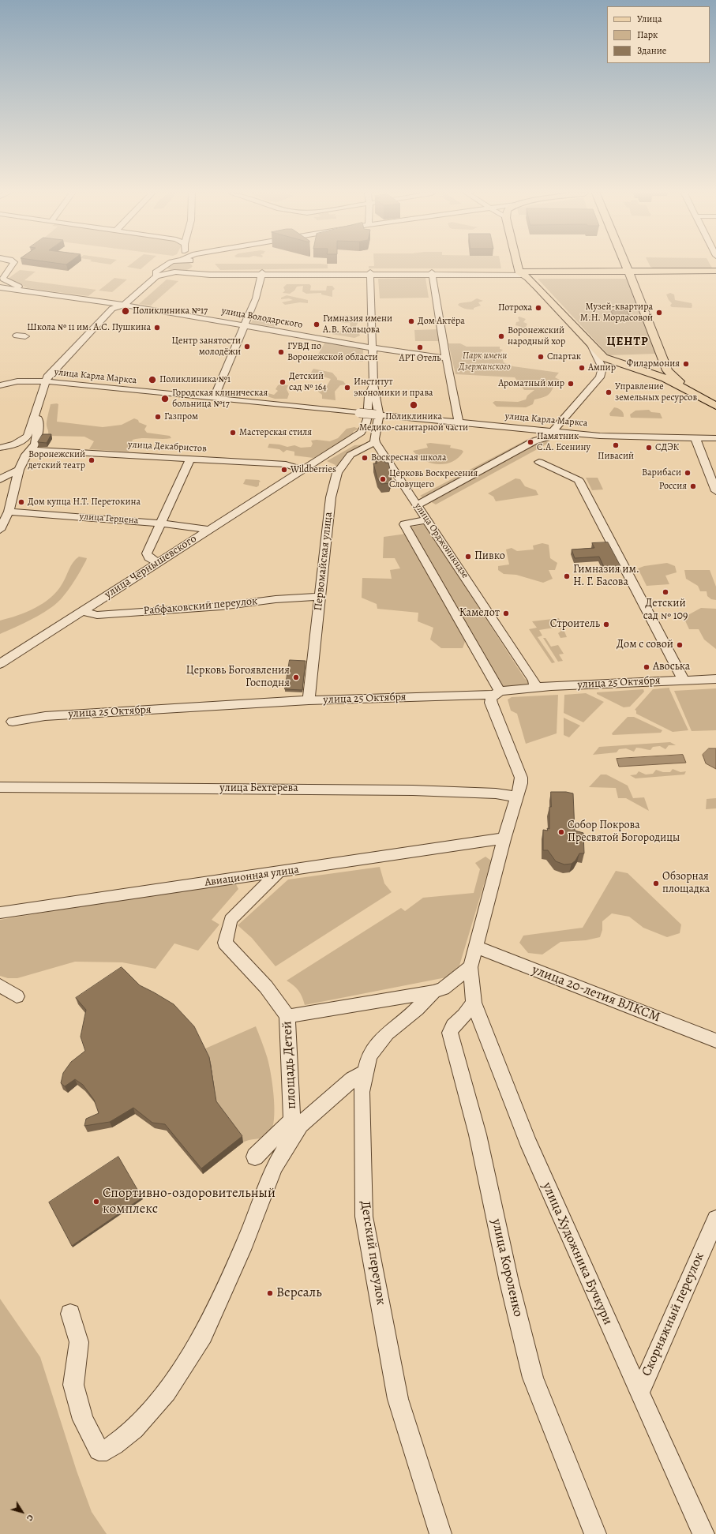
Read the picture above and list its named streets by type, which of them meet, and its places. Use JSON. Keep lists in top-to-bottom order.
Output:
{
  "streets": {
    "street": [
      "улица Володарского",
      "улица Карла Маркса",
      "улица Декабристов",
      "улица Герцена",
      "улица Орджоникидзе",
      "Первомайская улица",
      "улица Чернышевского",
      "Рабфаковский переулок",
      "улица 25 Октября",
      "улица Бехтерева",
      "Авиационная улица",
      "улица 20-летия ВЛКСМ",
      "площадь Детей",
      "Детский переулок",
      "улица Художника Бучкури",
      "улица Короленко",
      "Скорняжный переулок"
    ]
  },
  "crossings": [
    ["улица Декабристов", "улица Чернышевского"],
    ["улица Герцена", "улица Чернышевского"],
    ["улица Орджоникидзе", "Первомайская улица"],
    ["улица Орджоникидзе", "улица 25 Октября"],
    ["Первомайская улица", "Рабфаковский переулок"],
    ["Первомайская улица", "улица 25 Октября"],
    ["улица Чернышевского", "Рабфаковский переулок"],
    ["Авиационная улица", "площадь Детей"],
    ["улица Художника Бучкури", "улица Короленко"],
    ["улица Художника Бучкури", "Скорняжный переулок"]
  ],
  "districts": ["ЦЕНТР"],
  "parks": ["Парк имени Дзержинского"],
  "places": [
    "Потроха",
    "Поликлиника №17",
    "Музей-квартира М.Н. Мордасовой",
    "Дом Актёра",
    "Гимназия имени А.В. Кольцова",
    "Школа № 11 им. А.С. Пушкина",
    "Воронежский народный хор",
    "Центр занятости молодёжи",
    "АРТ Отель",
    "ГУВД по Воронежской области",
    "Спартак",
    "Филармония",
    "Ампир",
    "Поликлиника №1",
    "Детский сад № 164",
    "Ароматный мир",
    "Институт экономики и права",
    "Управление земельных ресурсов",
    "Городская клиническая больница №17",
    "Поликлиника Медико-санитарной части",
    "Газпром",
    "Мастерская стиля",
    "Памятник С.А. Есенину",
    "Пивасий",
    "СДЭК",
    "Воскресная школа",
    "Воронежский детский театр",
    "Wildberries",
    "Варибаси",
    "Церковь Воскресения Словущего",
    "Россия",
    "Дом купца Н.Т. Перетокина",
    "Пивко",
    "Гимназия им. Н. Г. Басова",
    "Детский сад № 109",
    "Камелот",
    "Строитель",
    "Дом с совой",
    "Авоська",
    "Церковь Богоявления Господня",
    "Собор Покрова Пресвятой Богородицы",
    "Обзорная площадка",
    "Спортивно-оздоровительный комплекс",
    "Версаль"
  ],
  "legend": ["Улица", "Парк", "Здание"],
  "north": "bottom right"
}
